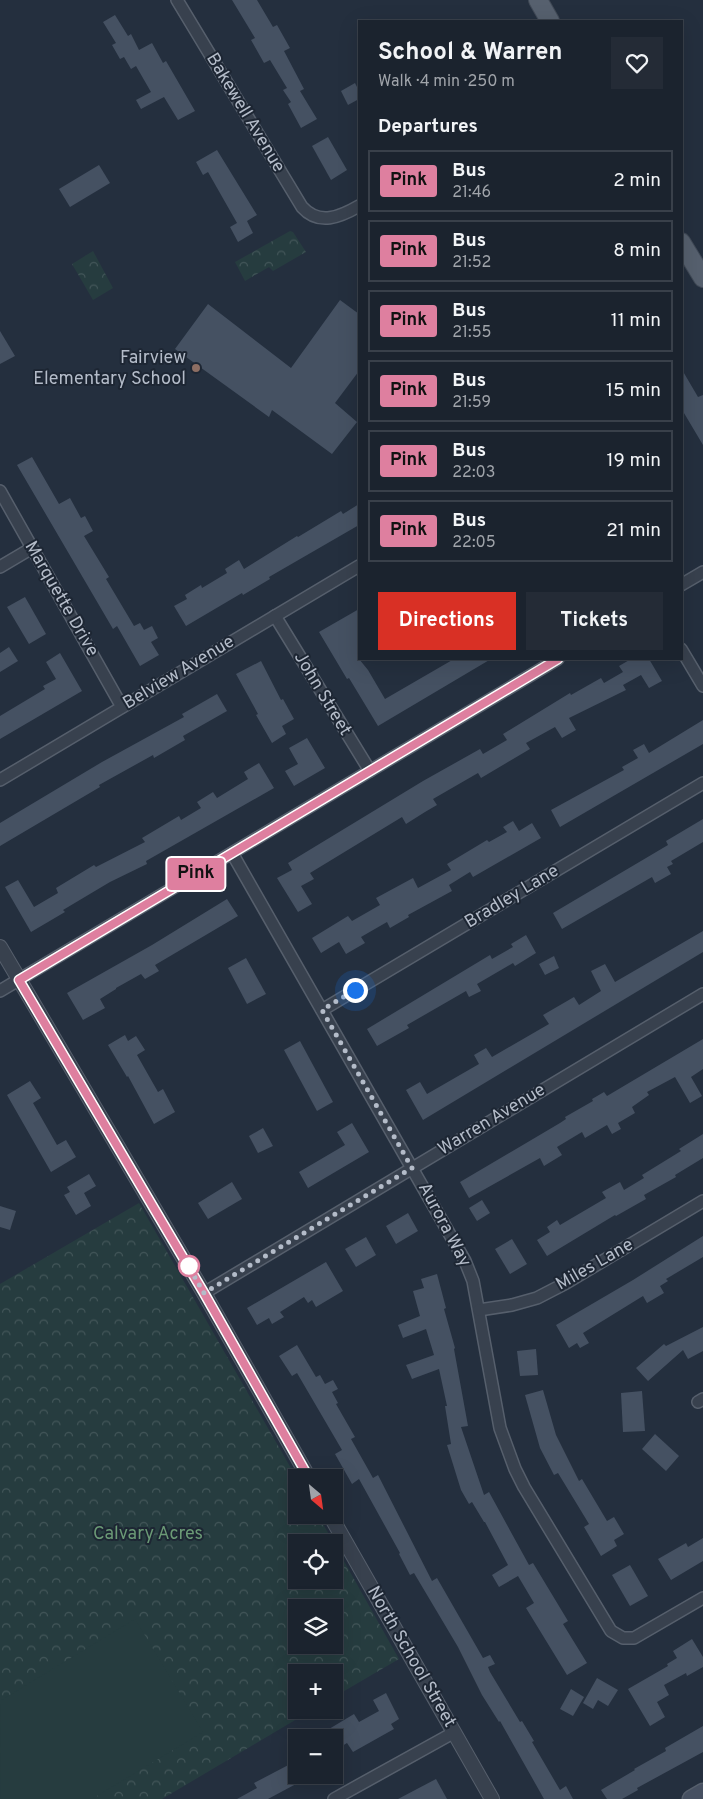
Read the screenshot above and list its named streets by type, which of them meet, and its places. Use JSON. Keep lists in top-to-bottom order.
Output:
{
  "streets": {
    "street": [
      "Bakewell Avenue",
      "Marquette Drive",
      "Belview Avenue",
      "John Street",
      "Bradley Lane",
      "Warren Avenue",
      "Aurora Way",
      "Miles Lane",
      "North School Street"
    ]
  },
  "crossings": [
    ["Marquette Drive", "Belview Avenue"],
    ["Belview Avenue", "John Street"],
    ["Bradley Lane", "Aurora Way"],
    ["Warren Avenue", "Aurora Way"],
    ["Aurora Way", "Miles Lane"]
  ],
  "parks": ["Calvary Acres"],
  "places": ["Fairview Elementary School"],
  "lines": ["bus line Pink"],
  "north": "bottom right",
  "page": {
    "on_map": "Pink",
    "heading": [
      ["School & Warren", "Walk · 4 min · 250 m"],
      "Departures"
    ],
    "list": [
      {
        "mark": "Pink",
        "name": "Bus",
        "note": "21:46",
        "value": "2 min"
      },
      {
        "mark": "Pink",
        "name": "Bus",
        "note": "21:52",
        "value": "8 min"
      },
      {
        "mark": "Pink",
        "name": "Bus",
        "note": "21:55",
        "value": "11 min"
      },
      {
        "mark": "Pink",
        "name": "Bus",
        "note": "21:59",
        "value": "15 min"
      },
      {
        "mark": "Pink",
        "name": "Bus",
        "note": "22:03",
        "value": "19 min"
      },
      {
        "mark": "Pink",
        "name": "Bus",
        "note": "22:05",
        "value": "21 min"
      }
    ],
    "buttons": ["Directions", "Tickets"],
    "map_buttons": ["+", "−"]
  }
}
